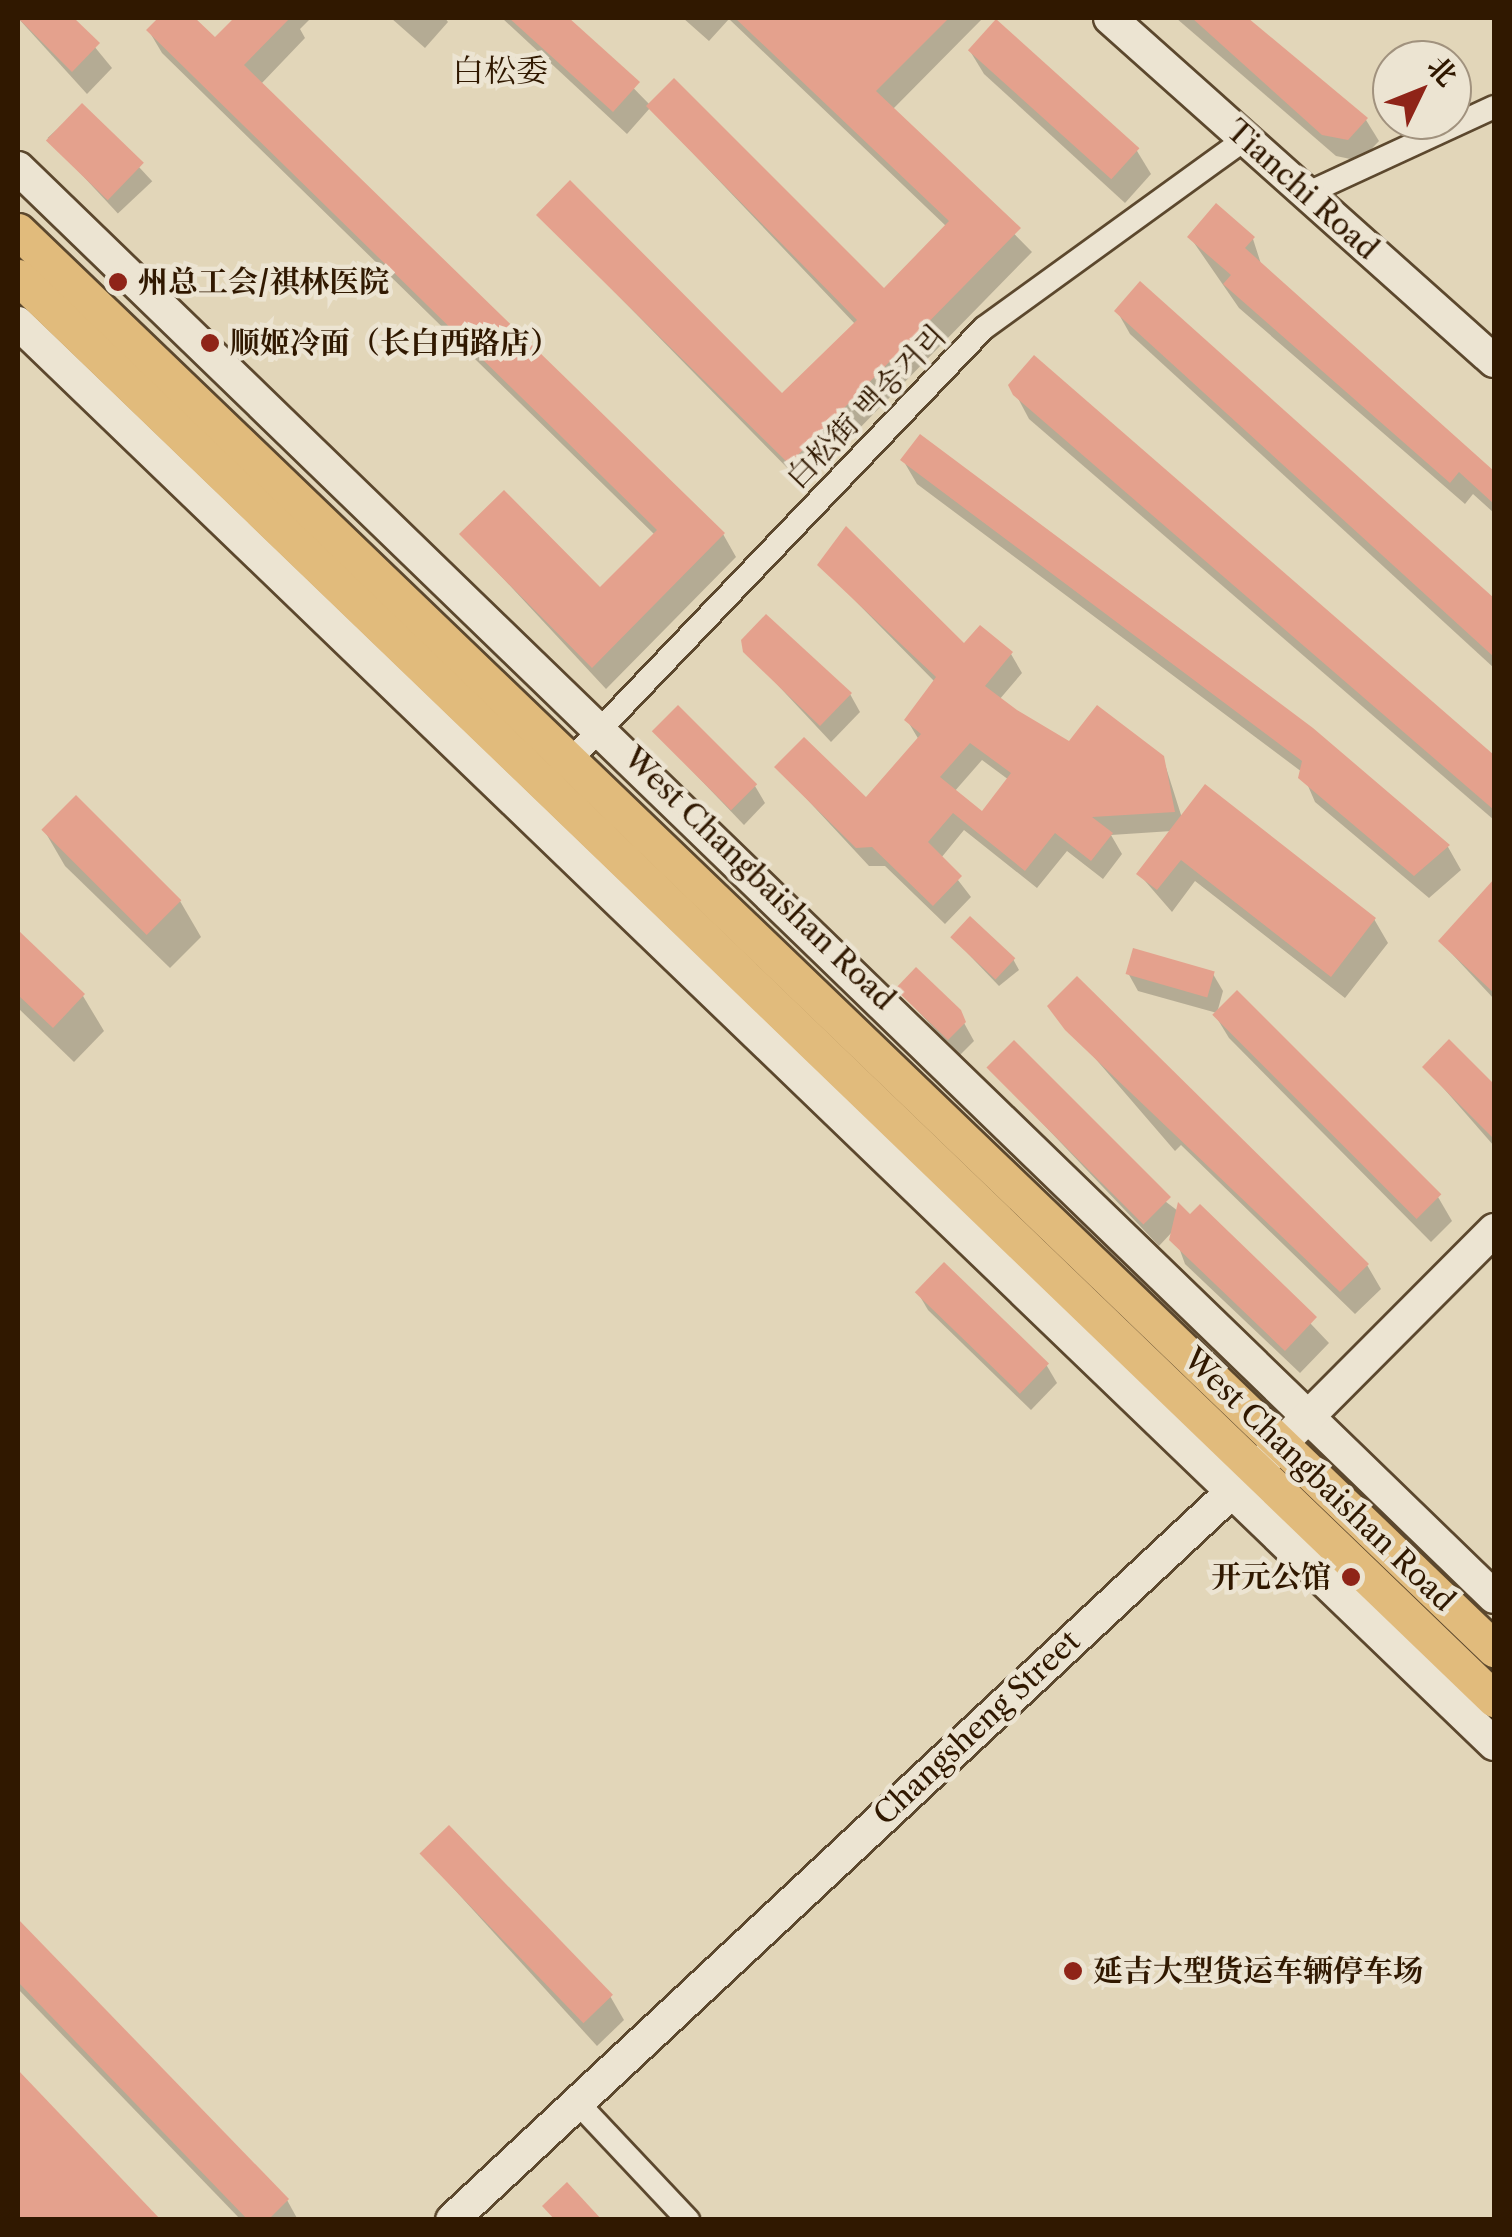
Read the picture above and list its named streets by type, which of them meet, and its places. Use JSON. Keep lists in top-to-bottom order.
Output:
{
  "streets": {
    "main road": ["West Changbaishan Road"],
    "street": ["Tianchi Road", "白松街 백송거리", "Changsheng Street"]
  },
  "crossings": [
    ["Tianchi Road", "白松街 백송거리"],
    ["白松街 백송거리", "West Changbaishan Road"],
    ["West Changbaishan Road", "Changsheng Street"]
  ],
  "districts": ["白松委"],
  "places": [
    "州总工会/祺林医院",
    "顺姬冷面（长白西路店）",
    "开元公馆",
    "延吉大型货运车辆停车场"
  ],
  "north": "top right"
}
